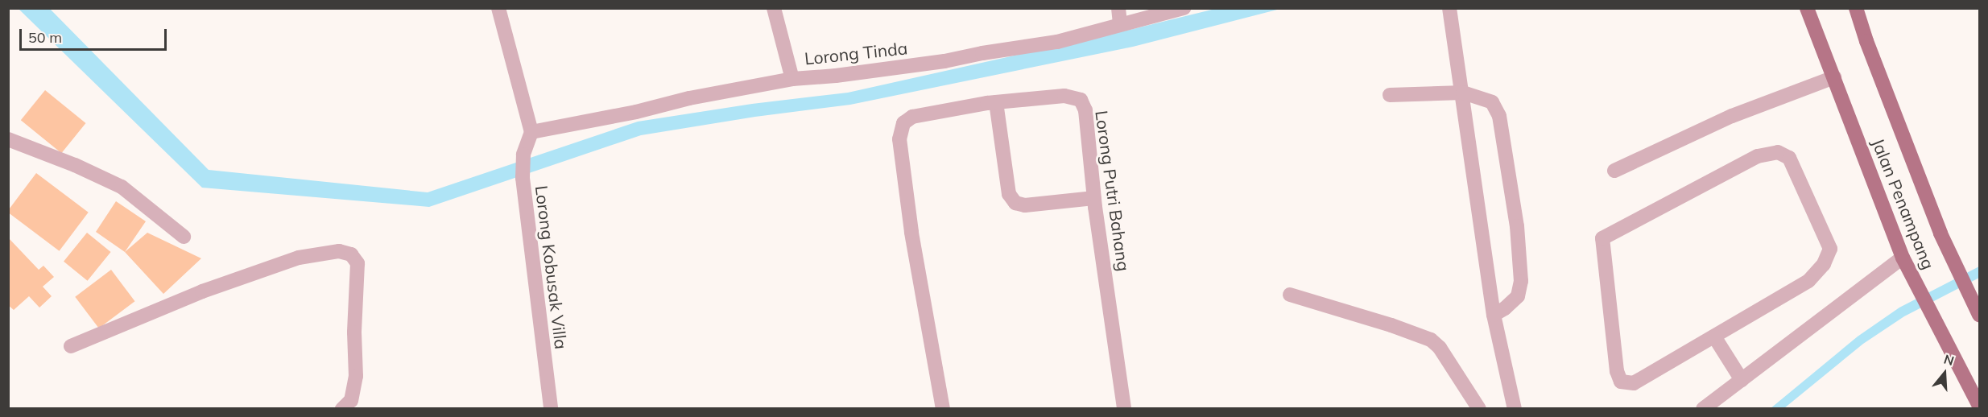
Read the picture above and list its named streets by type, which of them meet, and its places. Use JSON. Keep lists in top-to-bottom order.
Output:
{
  "streets": {
    "main road": ["Jalan Penampang"],
    "street": ["Lorong Tinda", "Lorong Putri Bahang", "Lorong Kobusak Villa"]
  },
  "crossings": [
    ["Lorong Tinda", "Lorong Kobusak Villa"]
  ],
  "scale_bar": "50 m",
  "north": "top"
}
